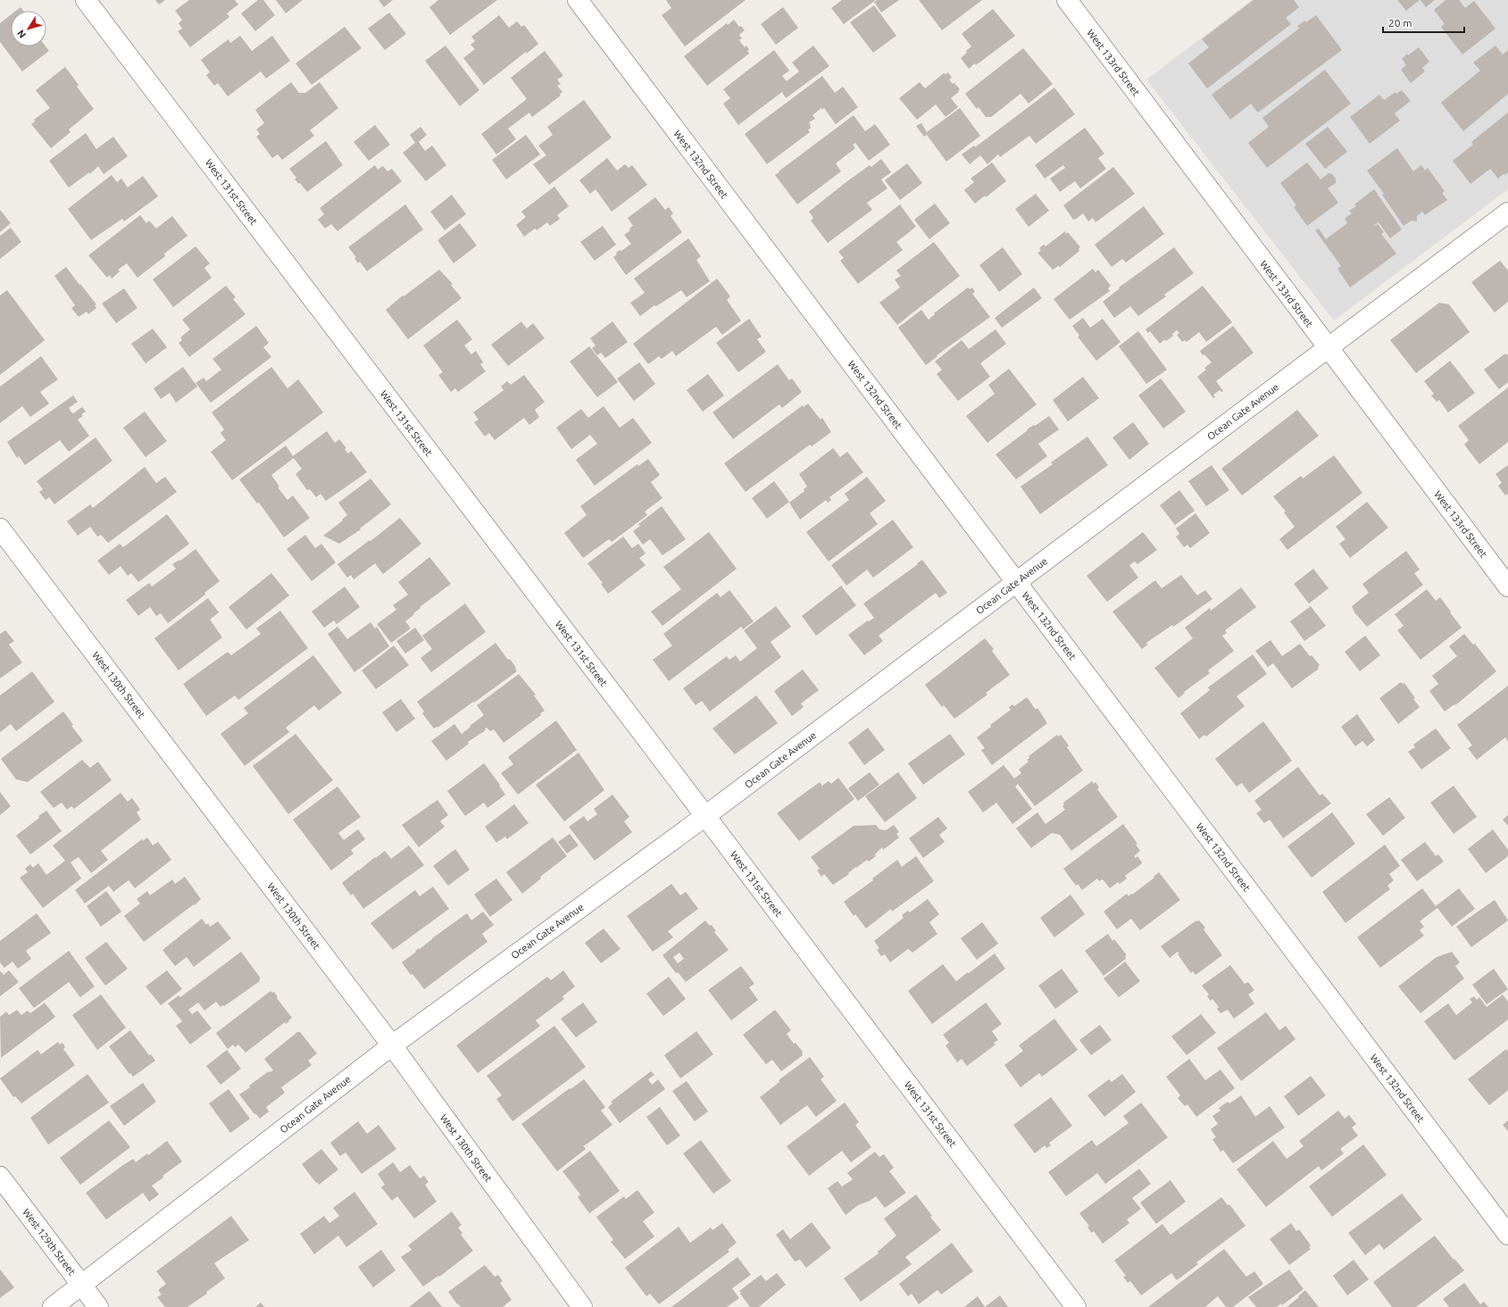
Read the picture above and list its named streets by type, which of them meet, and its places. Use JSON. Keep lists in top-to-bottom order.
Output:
{
  "streets": {
    "street": [
      "West 133rd Street",
      "West 132nd Street",
      "West 131st Street",
      "Ocean Gate Avenue",
      "West 130th Street",
      "West 129th Street"
    ]
  },
  "crossings": [
    ["West 133rd Street", "Ocean Gate Avenue"],
    ["West 132nd Street", "Ocean Gate Avenue"],
    ["West 131st Street", "Ocean Gate Avenue"],
    ["Ocean Gate Avenue", "West 130th Street"],
    ["Ocean Gate Avenue", "West 129th Street"]
  ],
  "scale_bar": "20 m",
  "north": "bottom left"
}
